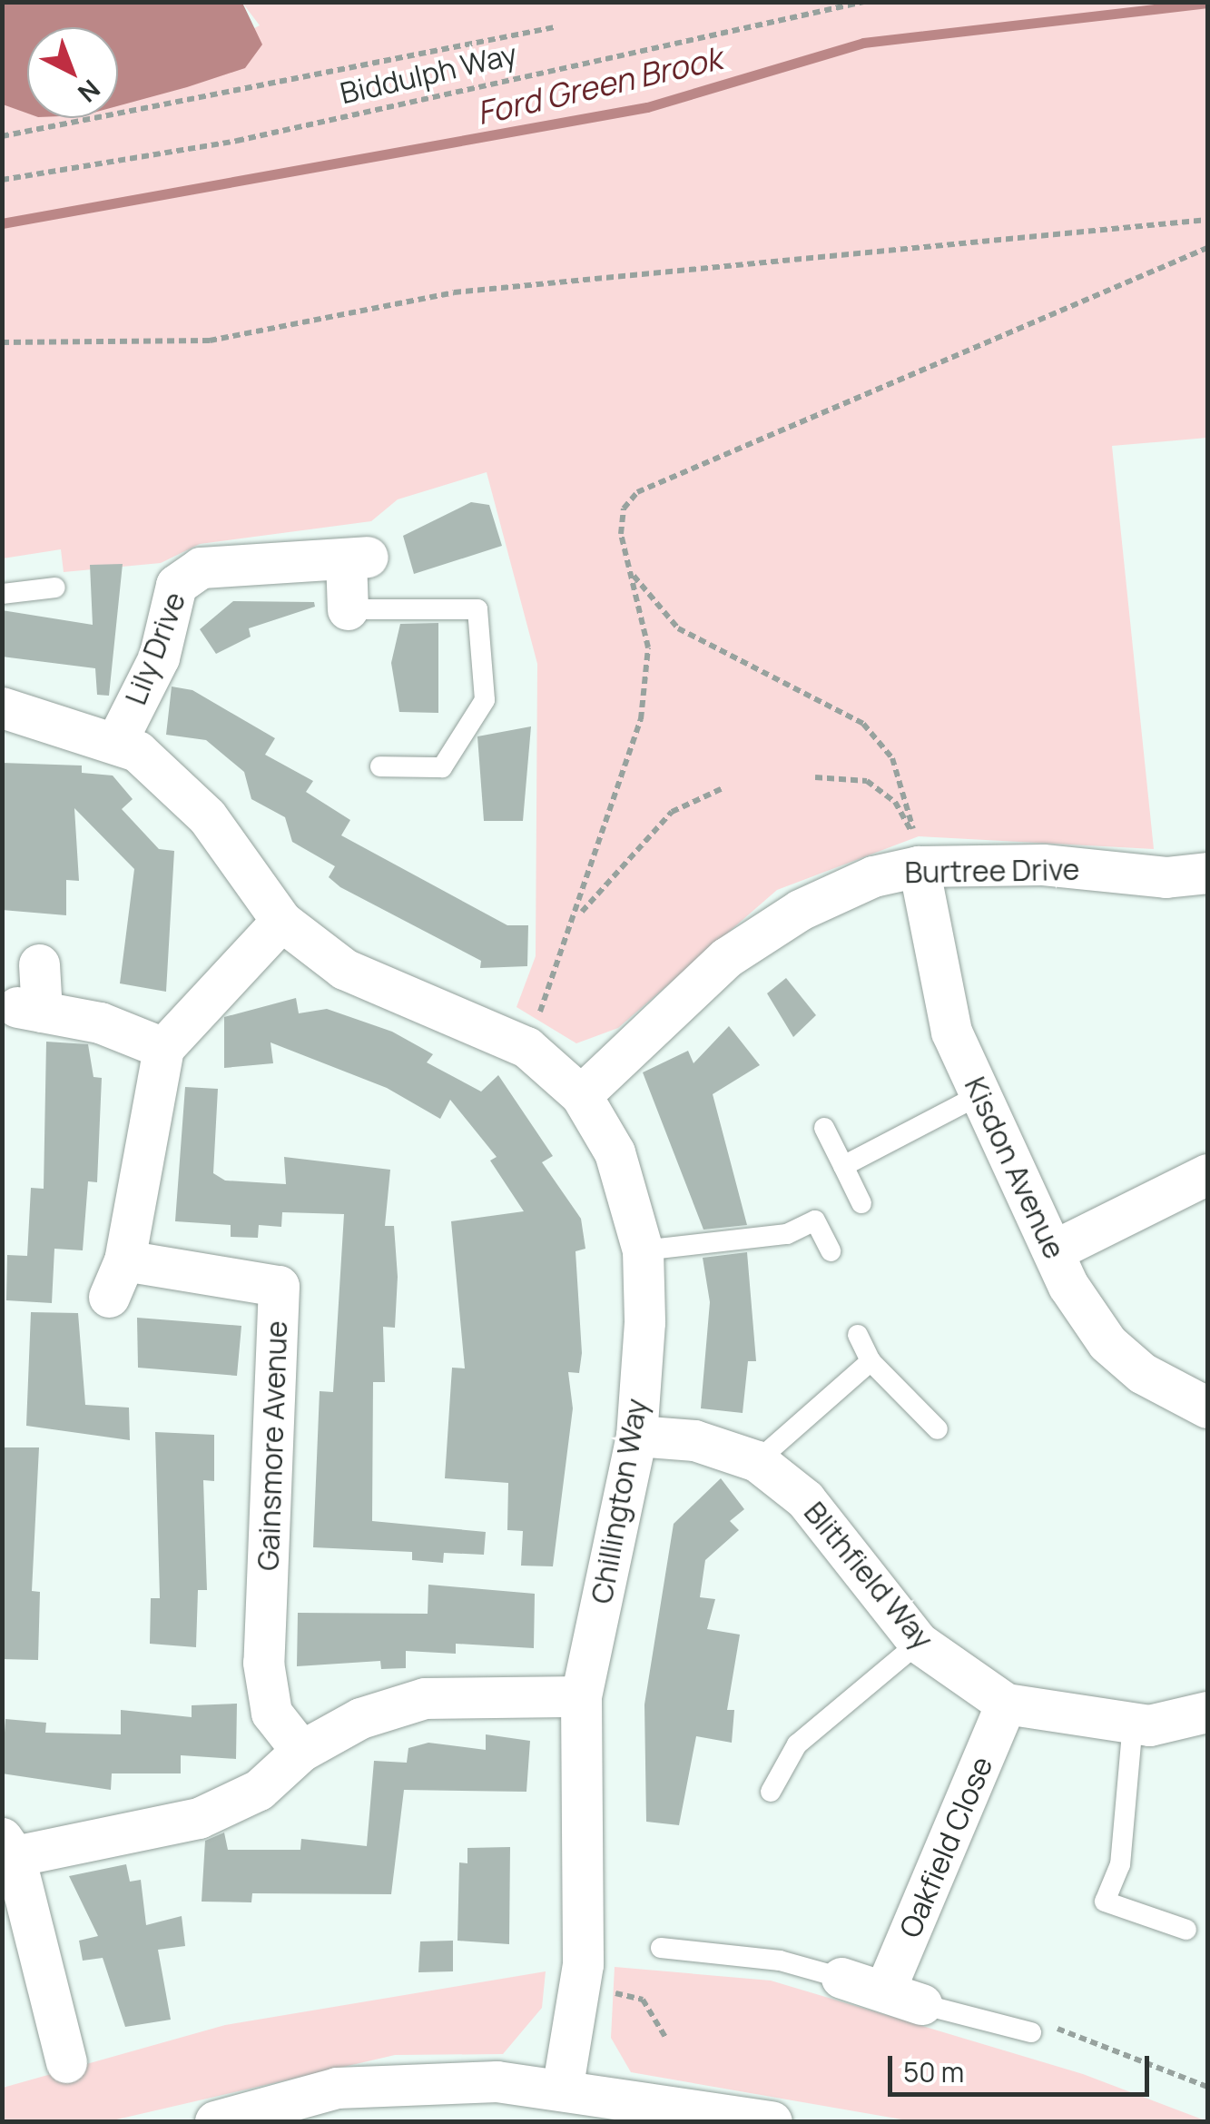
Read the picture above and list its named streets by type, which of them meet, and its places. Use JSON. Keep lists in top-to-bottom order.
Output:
{
  "streets": {
    "street": [
      "Lily Drive",
      "Burtree Drive",
      "Kisdon Avenue",
      "Gainsmore Avenue",
      "Chillington Way",
      "Blithfield Way",
      "Oakfield Close"
    ],
    "path": ["Biddulph Way"]
  },
  "crossings": [
    ["Lily Drive", "Chillington Way"],
    ["Burtree Drive", "Kisdon Avenue"],
    ["Burtree Drive", "Chillington Way"],
    ["Chillington Way", "Blithfield Way"],
    ["Blithfield Way", "Oakfield Close"]
  ],
  "water": ["Ford Green Brook"],
  "scale_bar": "50 m",
  "north": "bottom right"
}
